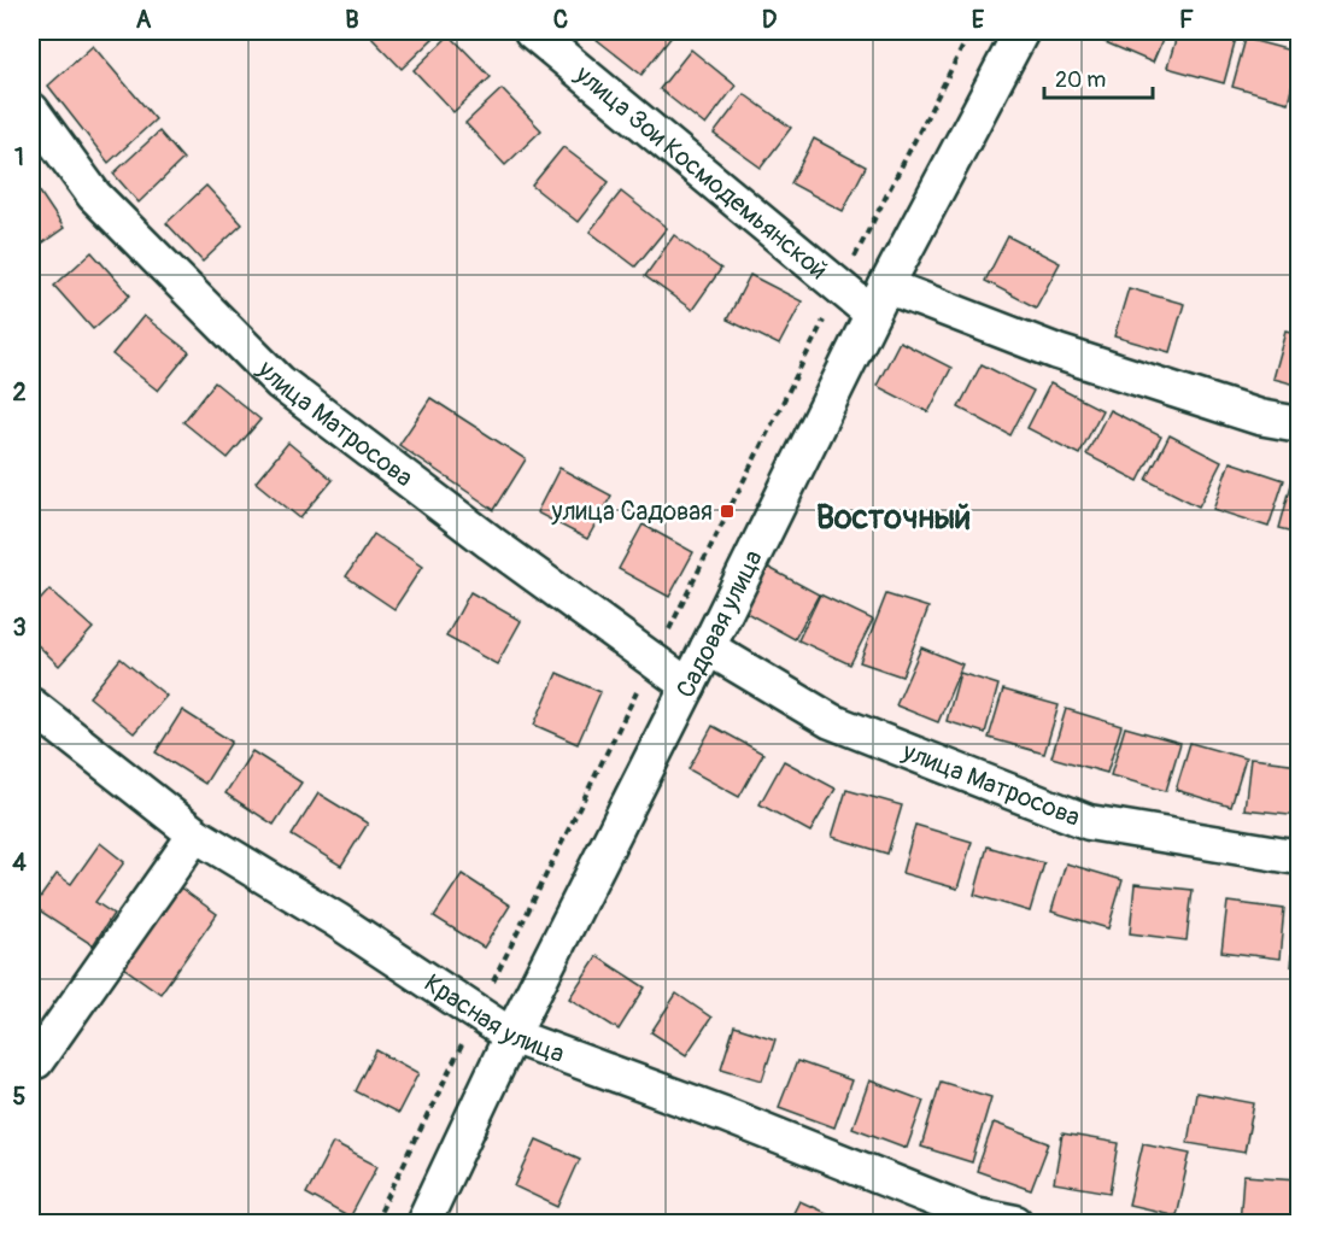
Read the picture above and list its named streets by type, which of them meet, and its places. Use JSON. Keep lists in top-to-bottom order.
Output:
{
  "streets": {
    "street": [
      "улица Зои Космодемьянской",
      "улица Матросова",
      "Садовая улица",
      "Красная улица"
    ]
  },
  "crossings": [
    ["улица Зои Космодемьянской", "Садовая улица"],
    ["улица Матросова", "Садовая улица"],
    ["Садовая улица", "Красная улица"]
  ],
  "districts": ["Восточный"],
  "places": {
    "transit": ["улица Садовая"]
  },
  "scale_bar": "20 m",
  "grid": {
    "columns": [
      "A",
      "B",
      "C",
      "D",
      "E",
      "F"
    ],
    "rows": [
      "1",
      "2",
      "3",
      "4",
      "5"
    ]
  }
}
